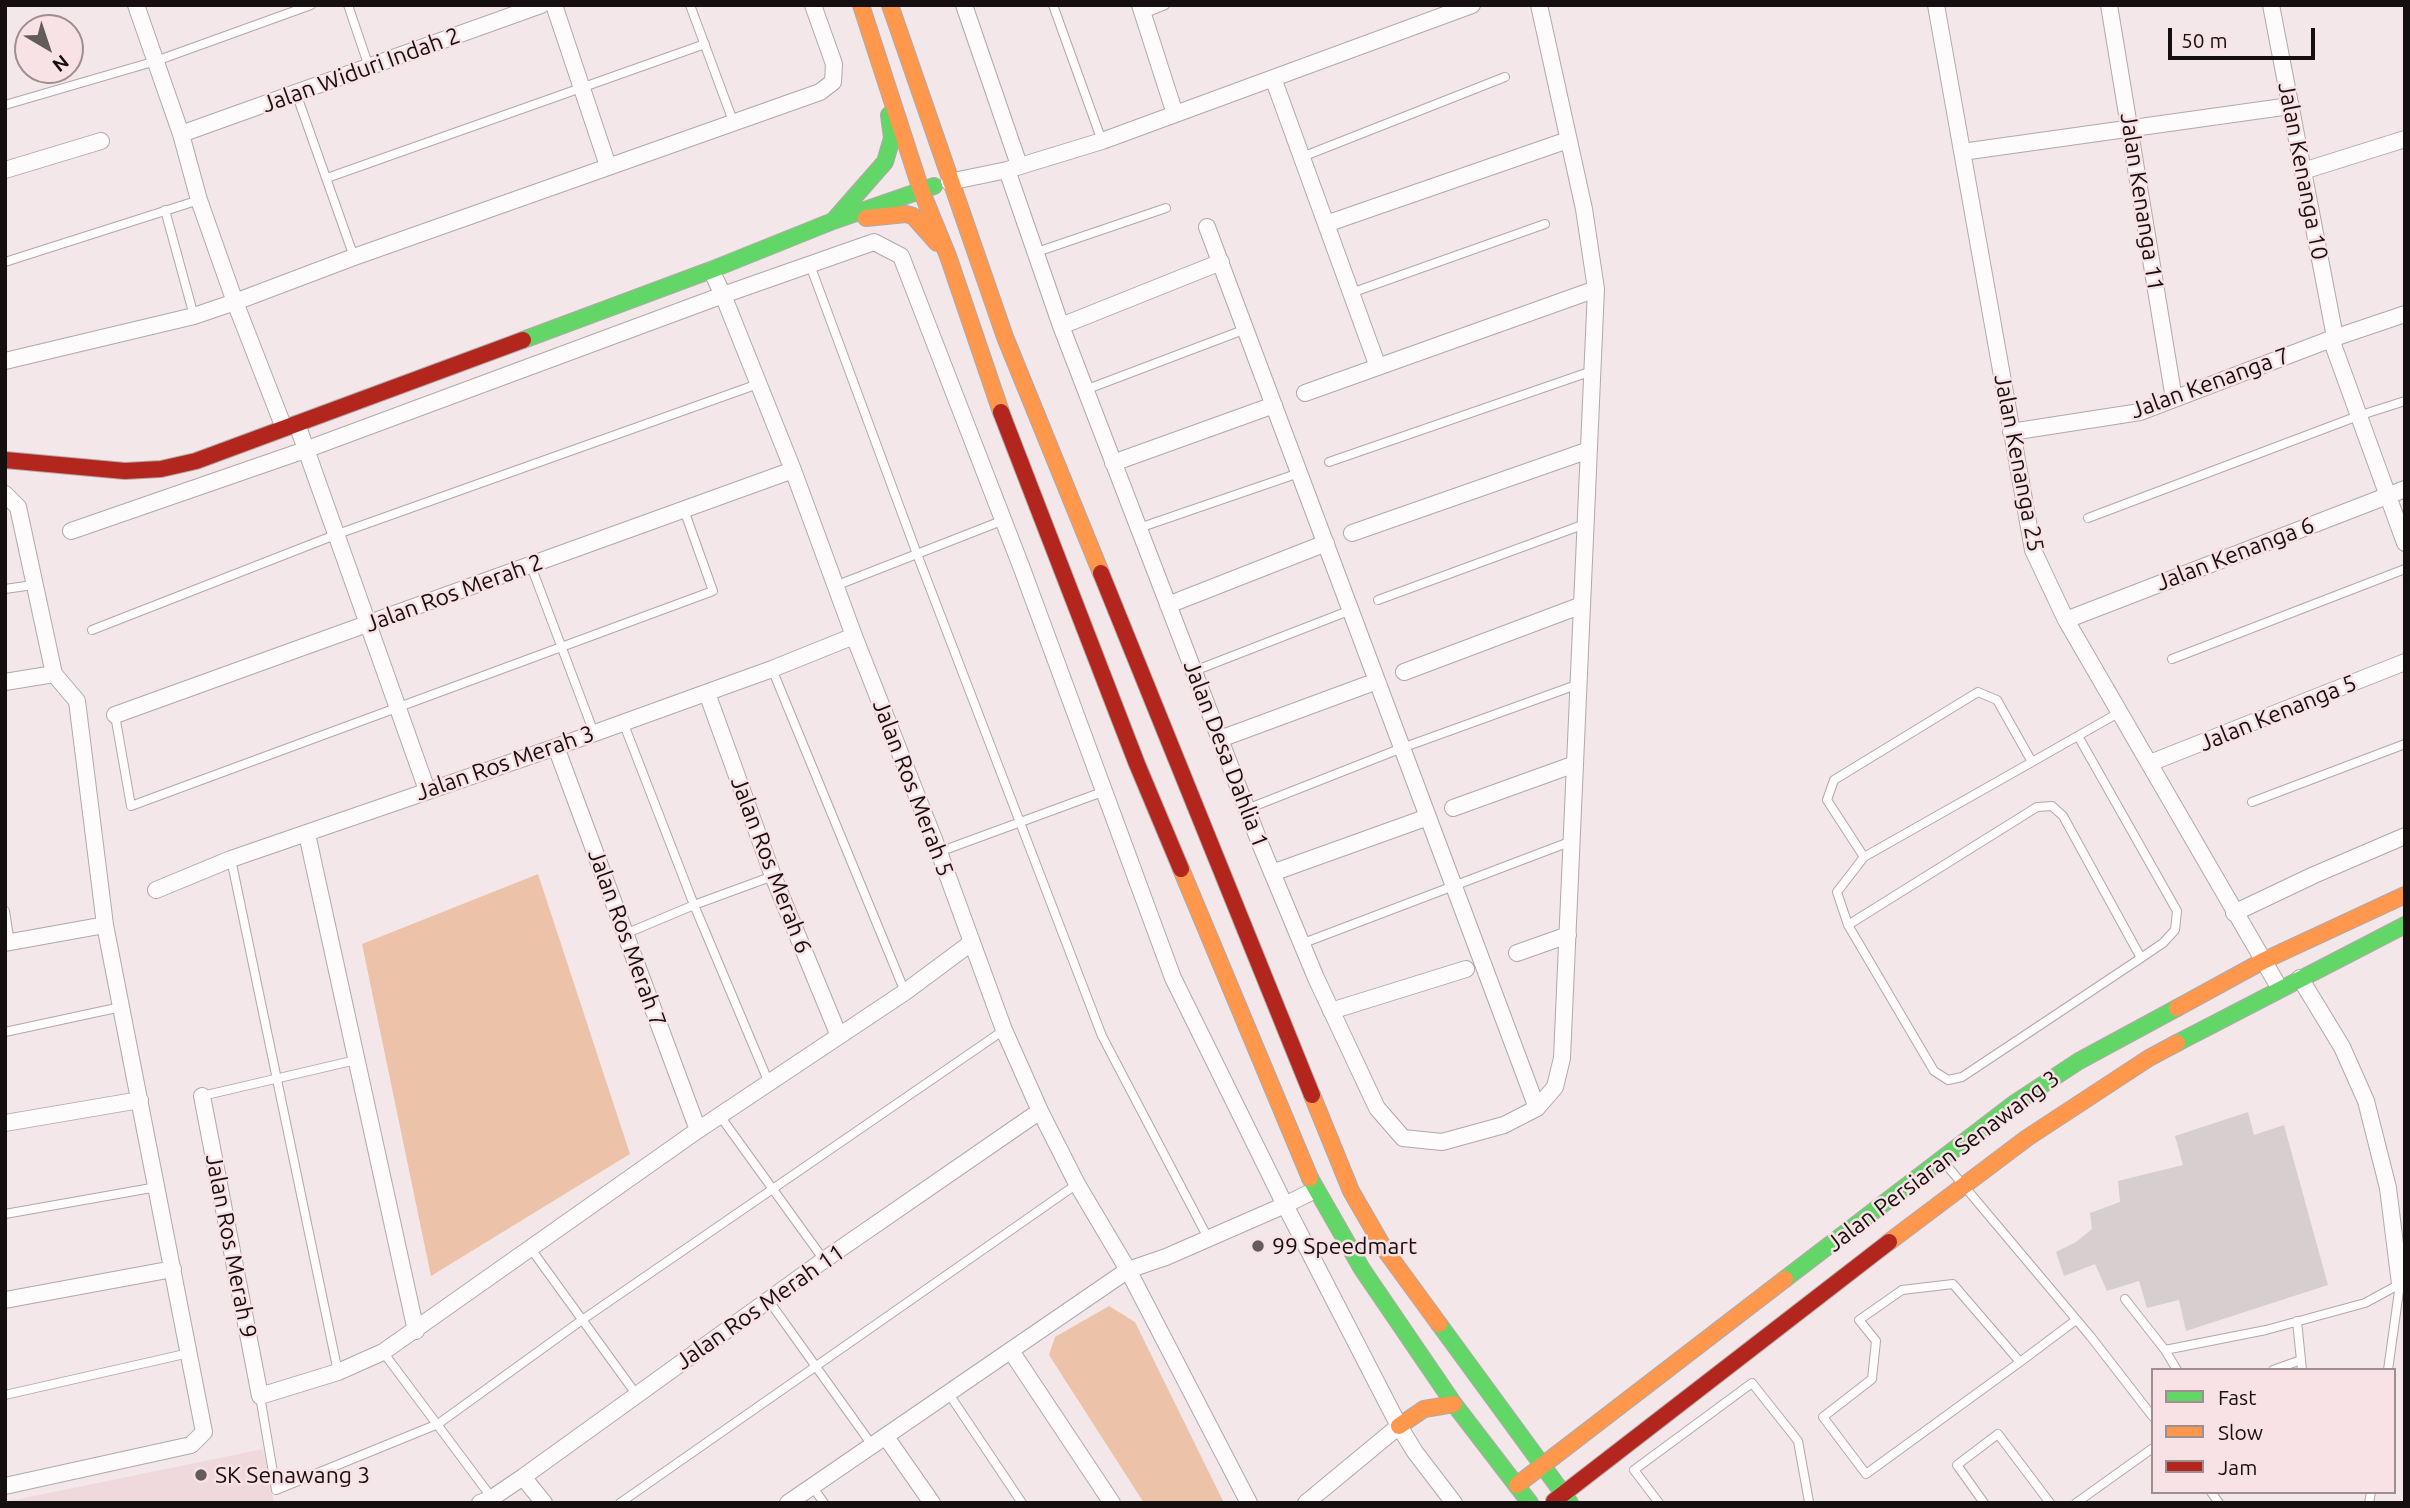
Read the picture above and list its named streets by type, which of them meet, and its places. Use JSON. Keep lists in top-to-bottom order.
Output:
{
  "streets": {
    "street": [
      "Jalan Widuri Indah 2",
      "Jalan Kenanga 10",
      "Jalan Kenanga 11",
      "Jalan Kenanga 7",
      "Jalan Kenanga 25",
      "Jalan Kenanga 6",
      "Jalan Ros Merah 2",
      "Jalan Kenanga 5",
      "Jalan Desa Dahlia 1",
      "Jalan Ros Merah 3",
      "Jalan Ros Merah 5",
      "Jalan Ros Merah 6",
      "Jalan Ros Merah 7",
      "Jalan Persiaran Senawang 3",
      "Jalan Ros Merah 9",
      "Jalan Ros Merah 11"
    ]
  },
  "crossings": [
    ["Jalan Kenanga 10", "Jalan Kenanga 7"],
    ["Jalan Kenanga 10", "Jalan Kenanga 6"],
    ["Jalan Kenanga 11", "Jalan Kenanga 7"],
    ["Jalan Kenanga 7", "Jalan Kenanga 25"],
    ["Jalan Kenanga 25", "Jalan Kenanga 6"],
    ["Jalan Kenanga 25", "Jalan Kenanga 5"],
    ["Jalan Kenanga 25", "Jalan Persiaran Senawang 3"],
    ["Jalan Ros Merah 2", "Jalan Ros Merah 5"],
    ["Jalan Ros Merah 3", "Jalan Ros Merah 5"],
    ["Jalan Ros Merah 3", "Jalan Ros Merah 6"],
    ["Jalan Ros Merah 3", "Jalan Ros Merah 7"],
    ["Jalan Ros Merah 5", "Jalan Ros Merah 11"]
  ],
  "places": ["99 Speedmart", "SK Senawang 3"],
  "legend": ["Fast", "Slow", "Jam"],
  "scale_bar": "50 m",
  "north": "bottom right"
}
